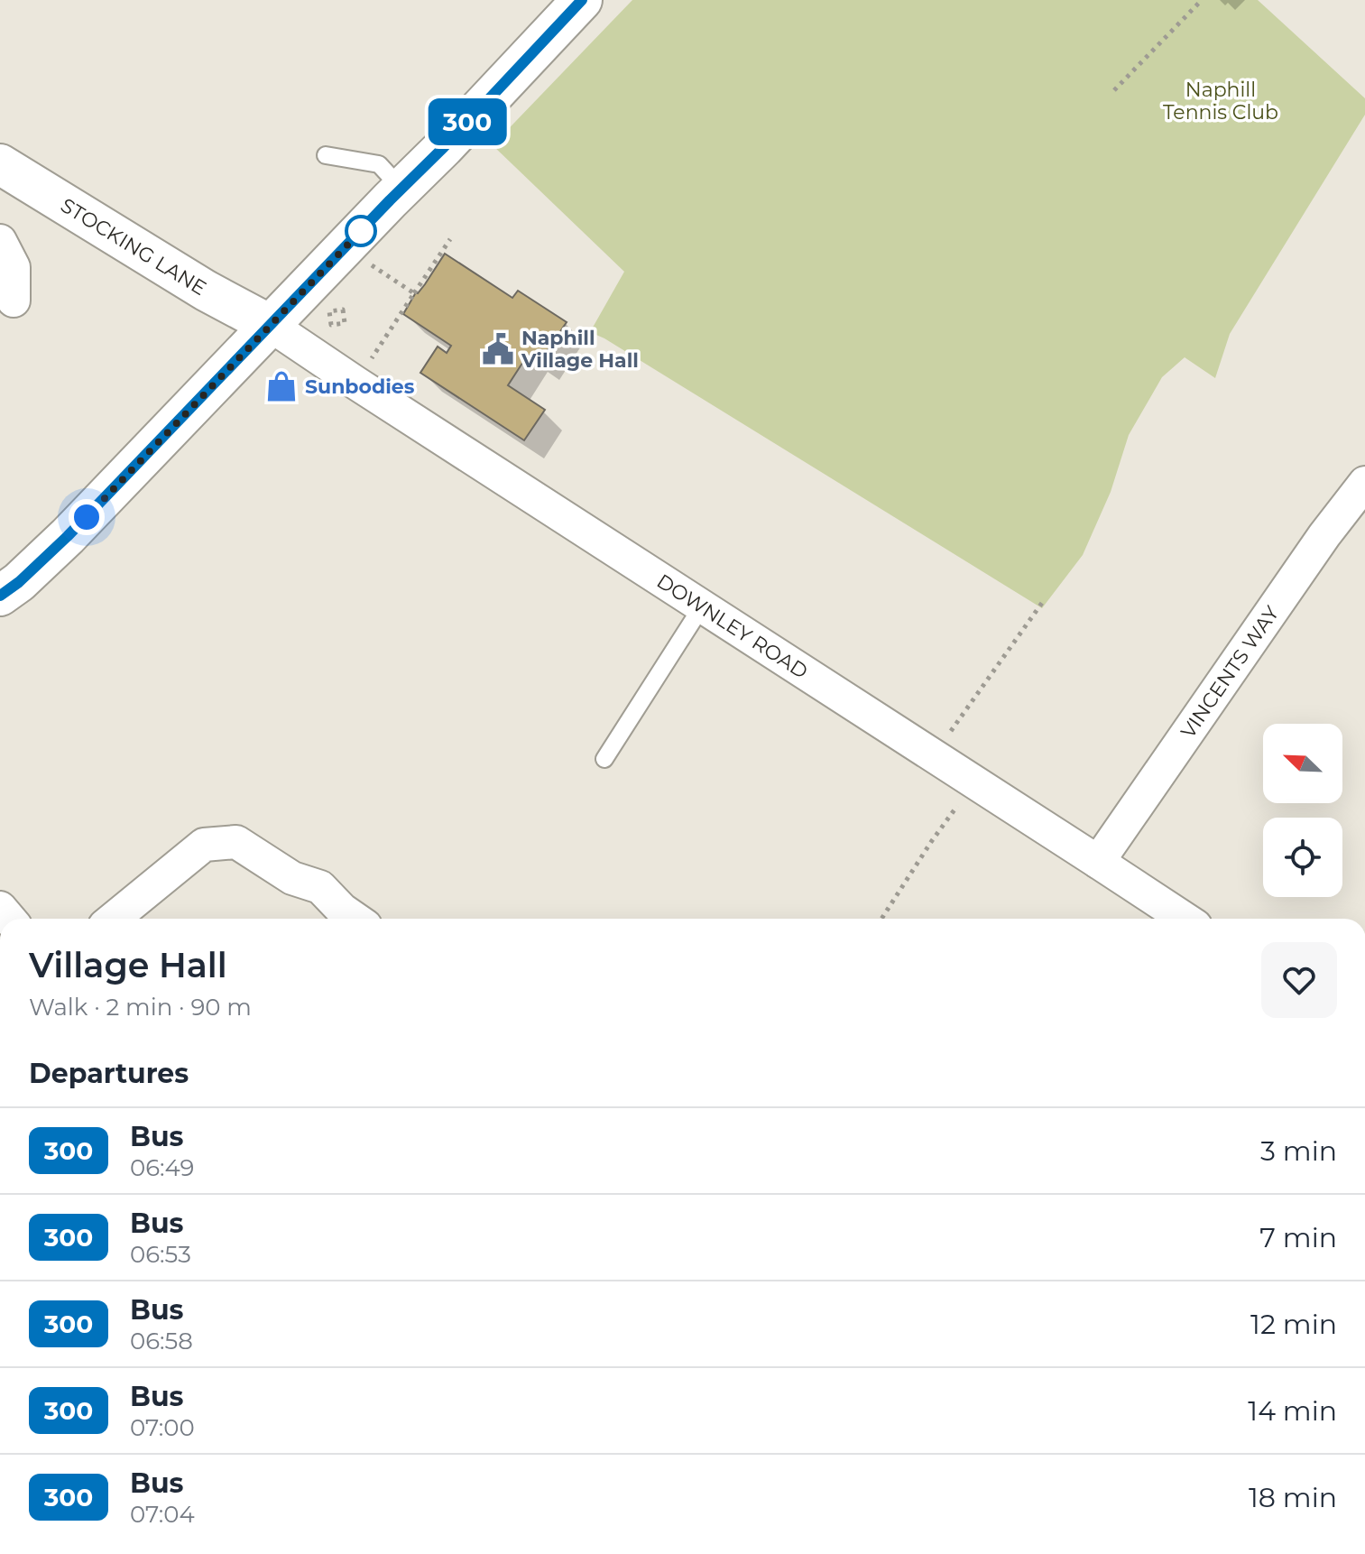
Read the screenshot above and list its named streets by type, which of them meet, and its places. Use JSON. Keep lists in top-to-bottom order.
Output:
{
  "streets": {
    "street": ["STOCKING LANE", "DOWNLEY ROAD", "VINCENTS WAY"]
  },
  "crossings": [
    ["STOCKING LANE", "DOWNLEY ROAD"],
    ["DOWNLEY ROAD", "VINCENTS WAY"]
  ],
  "parks": ["Naphill Tennis Club"],
  "places": {
    "public building": ["Naphill Village Hall"],
    "shop": ["Sunbodies"]
  },
  "lines": ["bus line 300"],
  "north": "top left",
  "page": {
    "on_map": "300",
    "heading": [
      ["Village Hall", "Walk · 2 min · 90 m"],
      "Departures"
    ],
    "list": [
      {
        "mark": "300",
        "name": "Bus",
        "note": "06:49",
        "value": "3 min"
      },
      {
        "mark": "300",
        "name": "Bus",
        "note": "06:53",
        "value": "7 min"
      },
      {
        "mark": "300",
        "name": "Bus",
        "note": "06:58",
        "value": "12 min"
      },
      {
        "mark": "300",
        "name": "Bus",
        "note": "07:00",
        "value": "14 min"
      },
      {
        "mark": "300",
        "name": "Bus",
        "note": "07:04",
        "value": "18 min"
      }
    ]
  }
}
